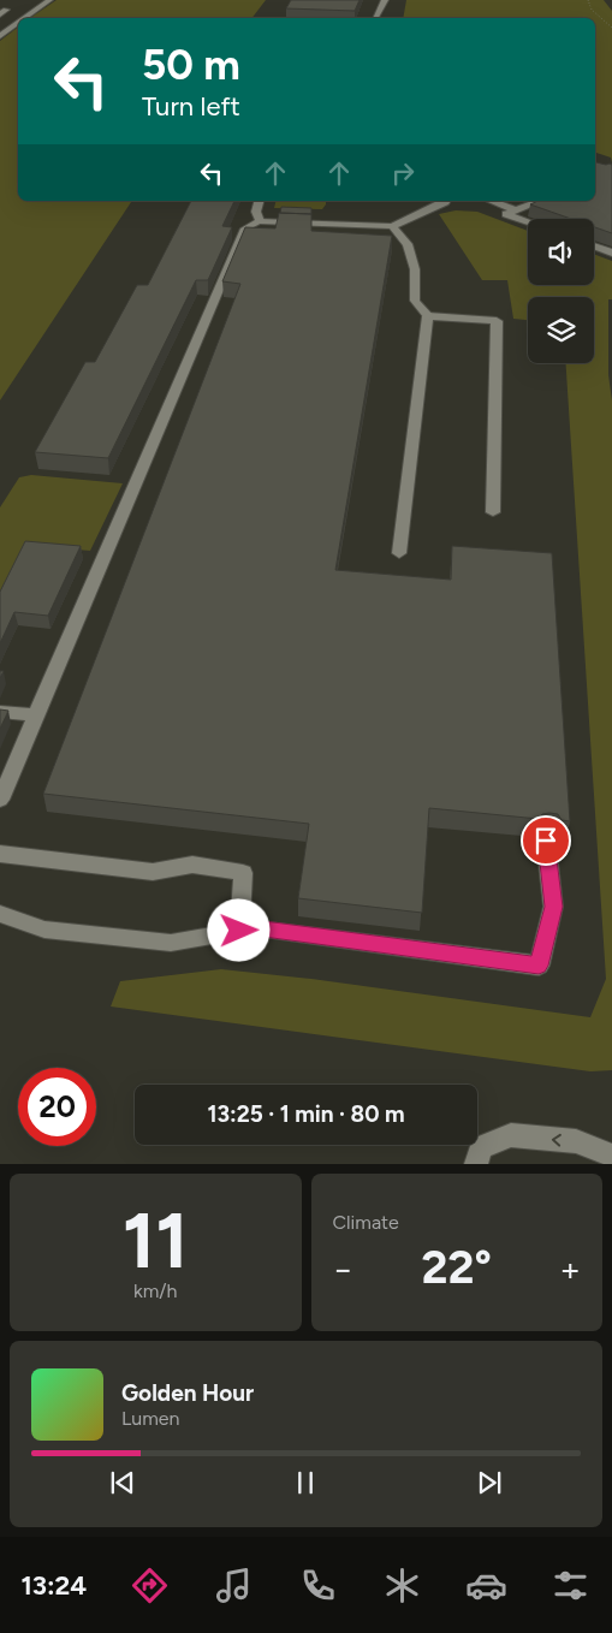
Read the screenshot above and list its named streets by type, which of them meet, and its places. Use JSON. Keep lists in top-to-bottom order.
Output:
{
  "page": {
    "turn": ["50 m", "Turn left"],
    "limit": "20",
    "trip": "13:25 · 1 min · 80 m",
    "tile": [
      ["11", "km/h"],
      "Climate"
    ],
    "heat": ["−", "22°", "+"],
    "song": ["Golden Hour", "Lumen"],
    "tabs": "13:24"
  }
}
